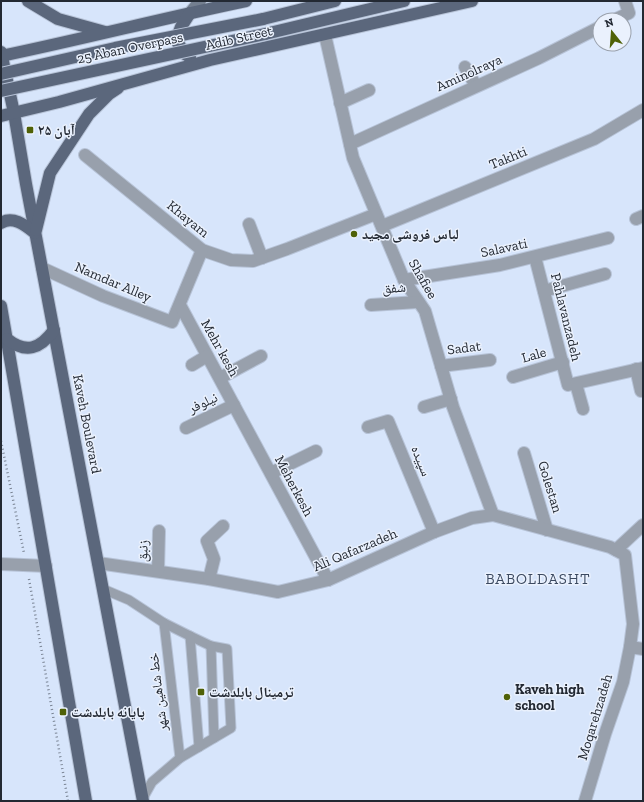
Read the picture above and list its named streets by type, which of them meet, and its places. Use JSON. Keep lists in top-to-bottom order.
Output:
{
  "streets": {
    "main road": ["Adib Street", "25 Aban Overpass", "Kaveh Boulevard"],
    "street": [
      "Aminolraya",
      "Takhti",
      "Khayam",
      "Salavati",
      "Shafiee",
      "Namdar Alley",
      "شفق",
      "Pahlavanzadeh",
      "Mehr kesh",
      "Sadat",
      "Lale",
      "نیلوفر",
      "سپیده",
      "Meherkesh",
      "Golestan",
      "Ali Qafarzadeh",
      "زنبق",
      "Moqarehzadeh"
    ],
    "lane": ["خط شاهین شهر"]
  },
  "crossings": [
    ["Adib Street", "Shafiee"],
    ["Adib Street", "Kaveh Boulevard"],
    ["Aminolraya", "Shafiee"],
    ["Takhti", "Shafiee"],
    ["Khayam", "Shafiee"],
    ["Salavati", "Shafiee"],
    ["Salavati", "Pahlavanzadeh"],
    ["Shafiee", "شفق"],
    ["Shafiee", "Sadat"],
    ["Shafiee", "Ali Qafarzadeh"],
    ["Namdar Alley", "Mehr kesh"],
    ["Namdar Alley", "Kaveh Boulevard"],
    ["Pahlavanzadeh", "Lale"],
    ["Mehr kesh", "نیلوفر"],
    ["Mehr kesh", "Meherkesh"],
    ["نیلوفر", "Meherkesh"],
    ["Kaveh Boulevard", "Ali Qafarzadeh"],
    ["سپیده", "Ali Qafarzadeh"],
    ["Meherkesh", "Ali Qafarzadeh"],
    ["Golestan", "Ali Qafarzadeh"],
    ["Ali Qafarzadeh", "زنبق"],
    ["Ali Qafarzadeh", "Moqarehzadeh"]
  ],
  "districts": ["BABOLDASHT"],
  "places": {
    "transit": ["۲۵ آبان", "ترمینال بابلدشت", "پایانه بابلدشت"],
    "other": ["لباس فروشی مجید", "Kaveh high school"]
  },
  "north": "top"
}
